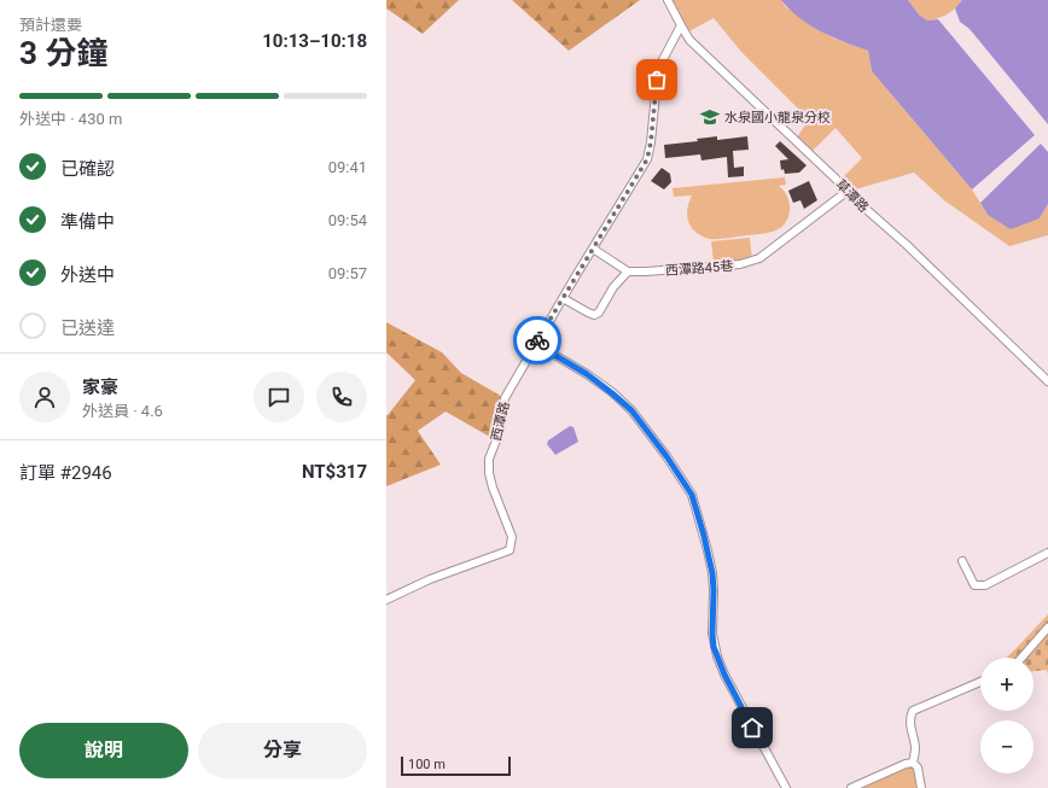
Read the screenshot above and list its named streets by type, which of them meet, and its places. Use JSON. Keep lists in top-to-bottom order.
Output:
{
  "streets": {
    "street": ["草潭路", "西潭路45巷", "西潭路"]
  },
  "crossings": [
    ["草潭路", "西潭路45巷"],
    ["草潭路", "西潭路"],
    ["西潭路45巷", "西潭路"]
  ],
  "places": {
    "school or university": ["水泉國小龍泉分校"]
  },
  "scale_bar": "100 m",
  "page": {
    "heading": ["3 分鐘", "預計還要", "10:13–10:18"],
    "panel": [
      "家豪",
      "外送員 · 4.6",
      "訂單 #2946",
      "NT$317"
    ],
    "bar": "外送中 · 430 m",
    "list": [
      ["已確認", "09:41"],
      ["準備中", "09:54"],
      ["外送中", "09:57"],
      "已送達"
    ],
    "map_buttons": ["+", "−"],
    "buttons": ["說明", "分享"],
    "scale": "100 m"
  }
}
